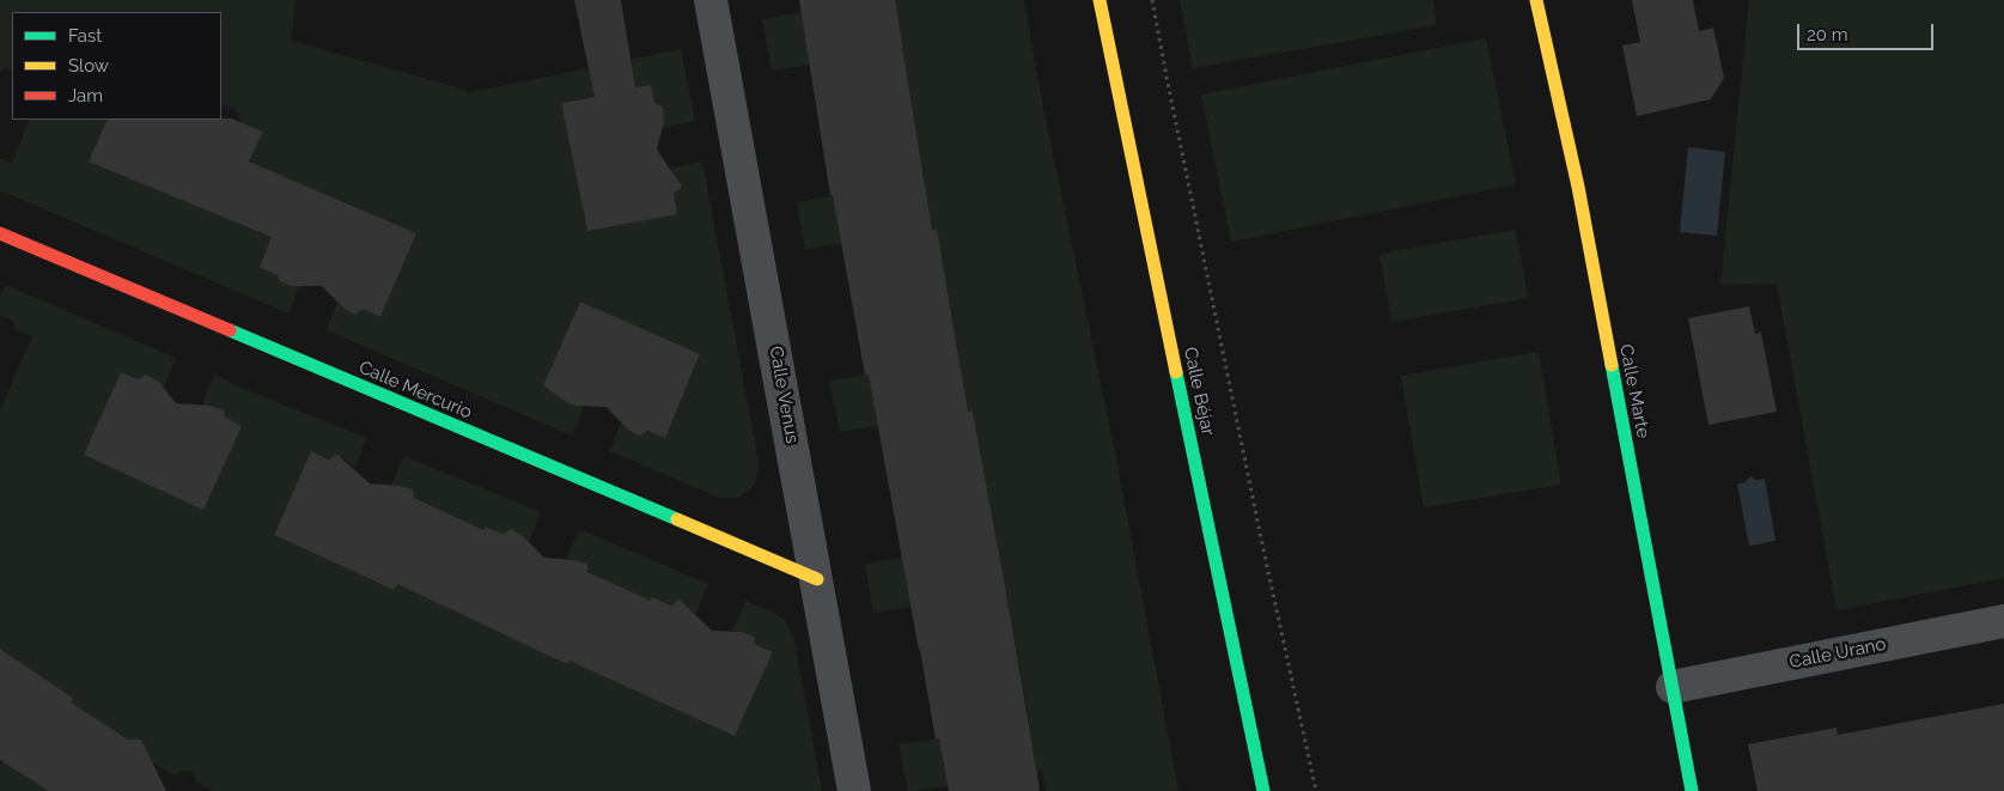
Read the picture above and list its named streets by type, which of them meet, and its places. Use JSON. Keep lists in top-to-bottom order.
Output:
{
  "streets": {
    "street": [
      "Calle Mercurio",
      "Calle Béjar",
      "Calle Marte",
      "Calle Venus",
      "Calle Urano"
    ]
  },
  "crossings": [
    ["Calle Mercurio", "Calle Venus"],
    ["Calle Marte", "Calle Urano"]
  ],
  "legend": ["Fast", "Slow", "Jam"],
  "scale_bar": "20 m"
}
